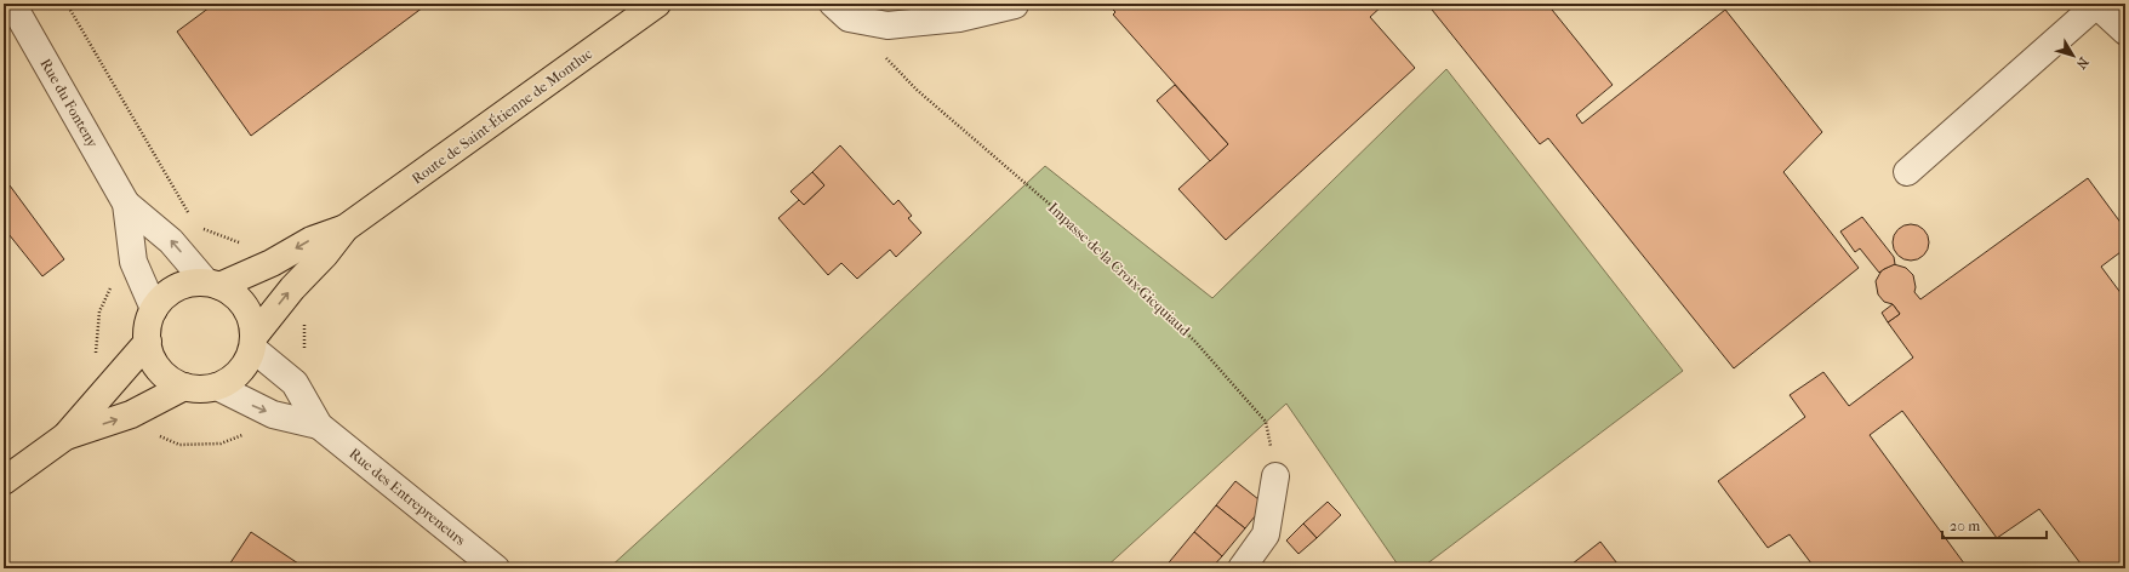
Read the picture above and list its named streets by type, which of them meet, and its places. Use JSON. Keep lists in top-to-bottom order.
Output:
{
  "streets": {
    "main road": ["Route de Saint-Étienne de Montluc"],
    "street": ["Rue du Fonteny", "Rue des Entrepreneurs"],
    "path": ["Impasse de la Croix Gicquiaud"]
  },
  "crossings": [
    ["Rue du Fonteny", "Route de Saint-Étienne de Montluc"],
    ["Rue du Fonteny", "Rue des Entrepreneurs"],
    ["Route de Saint-Étienne de Montluc", "Rue des Entrepreneurs"]
  ],
  "scale_bar": "20 m",
  "north": "bottom right"
}
